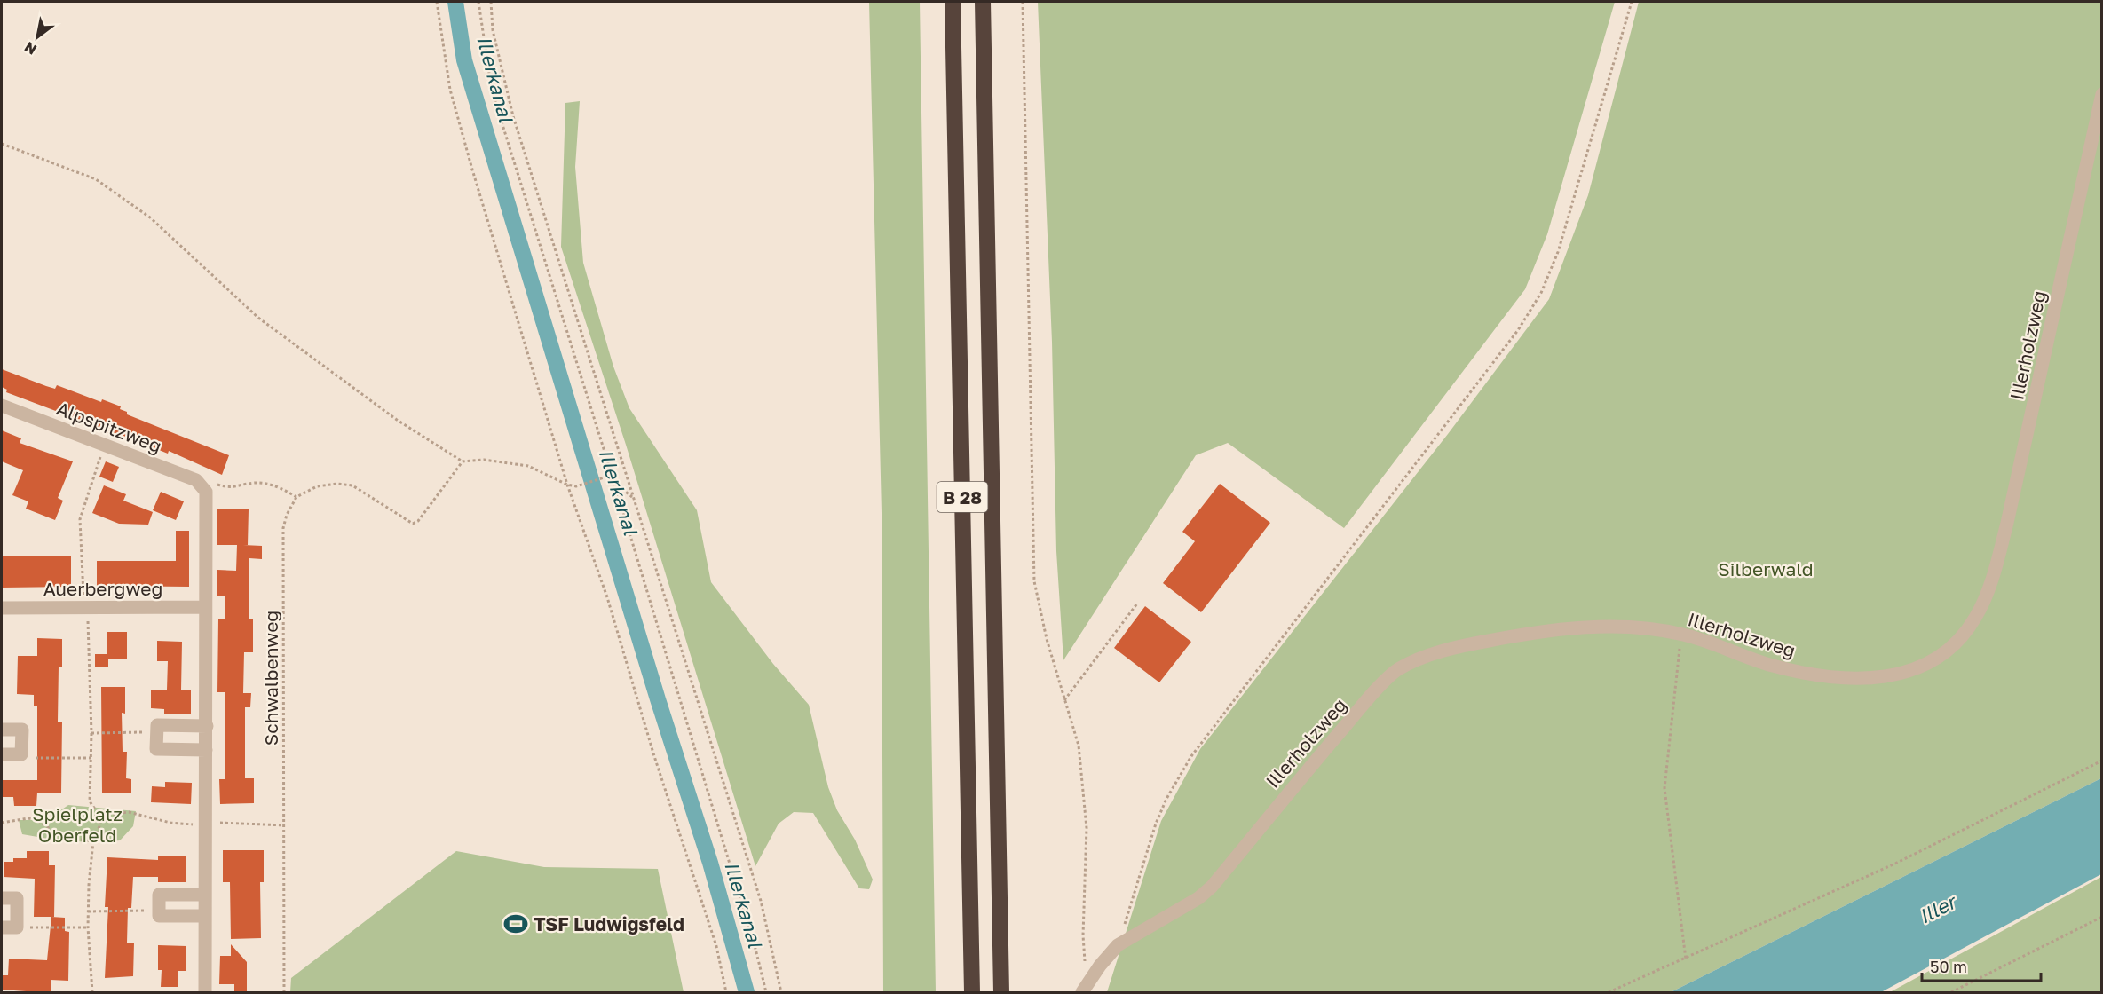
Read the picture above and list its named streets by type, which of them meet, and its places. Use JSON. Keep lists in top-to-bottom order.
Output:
{
  "streets": {
    "highway": ["B 28"],
    "street": ["Illerholzweg", "Alpspitzweg", "Auerbergweg"],
    "path": ["Schwalbenweg"]
  },
  "water": ["Illerkanal", "Iller"],
  "parks": ["Silberwald", "Spielplatz Oberfeld"],
  "places": {
    "sports": ["TSF Ludwigsfeld"]
  },
  "scale_bar": "50 m",
  "north": "bottom left"
}
